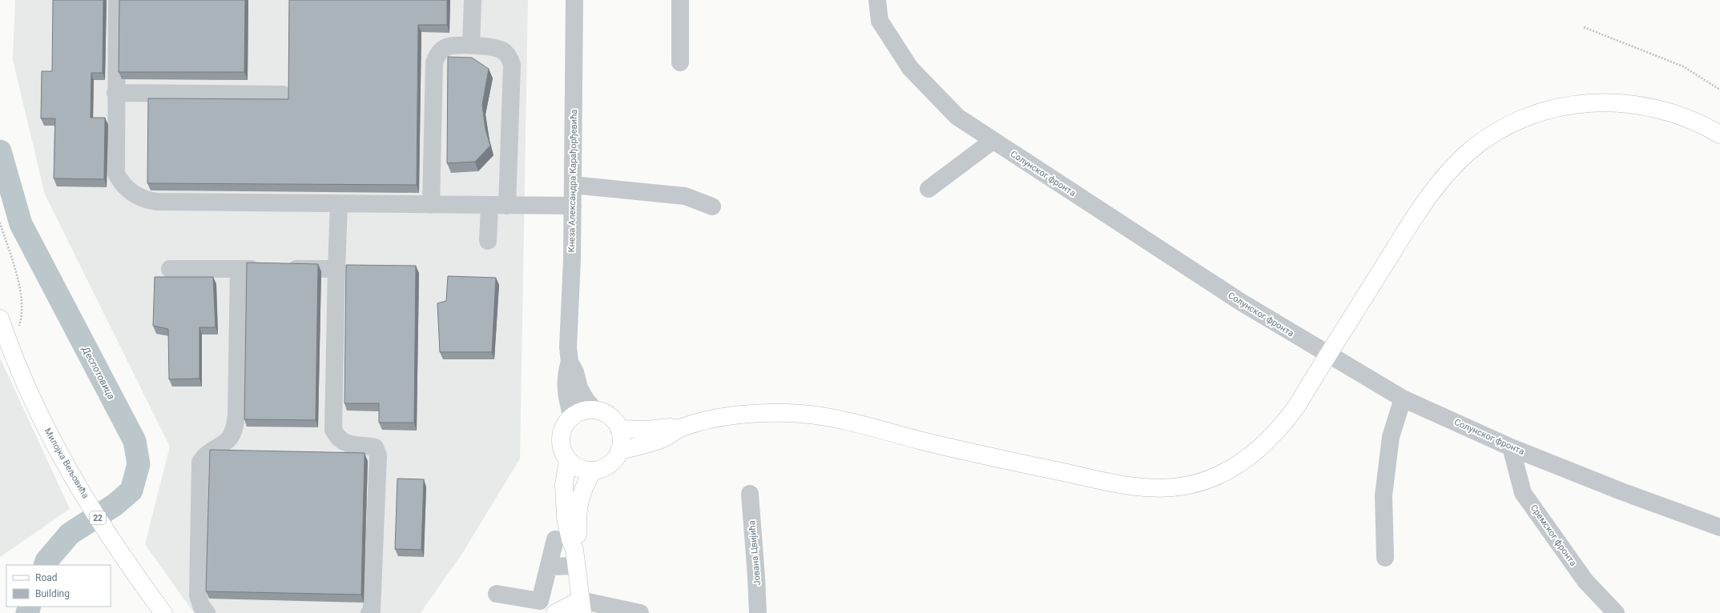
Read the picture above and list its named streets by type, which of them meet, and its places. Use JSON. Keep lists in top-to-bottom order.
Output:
{
  "streets": {
    "main road": ["Милојка Вељовића", "22"],
    "street": [
      "Солунског фронта",
      "Кнеза Александра Карађорђевића",
      "Сремског фронта",
      "Јована Цвијића"
    ]
  },
  "crossings": [
    ["Солунског фронта", "Сремског фронта"]
  ],
  "water": ["Деспотовица"],
  "legend": ["Road", "Building"]
}
